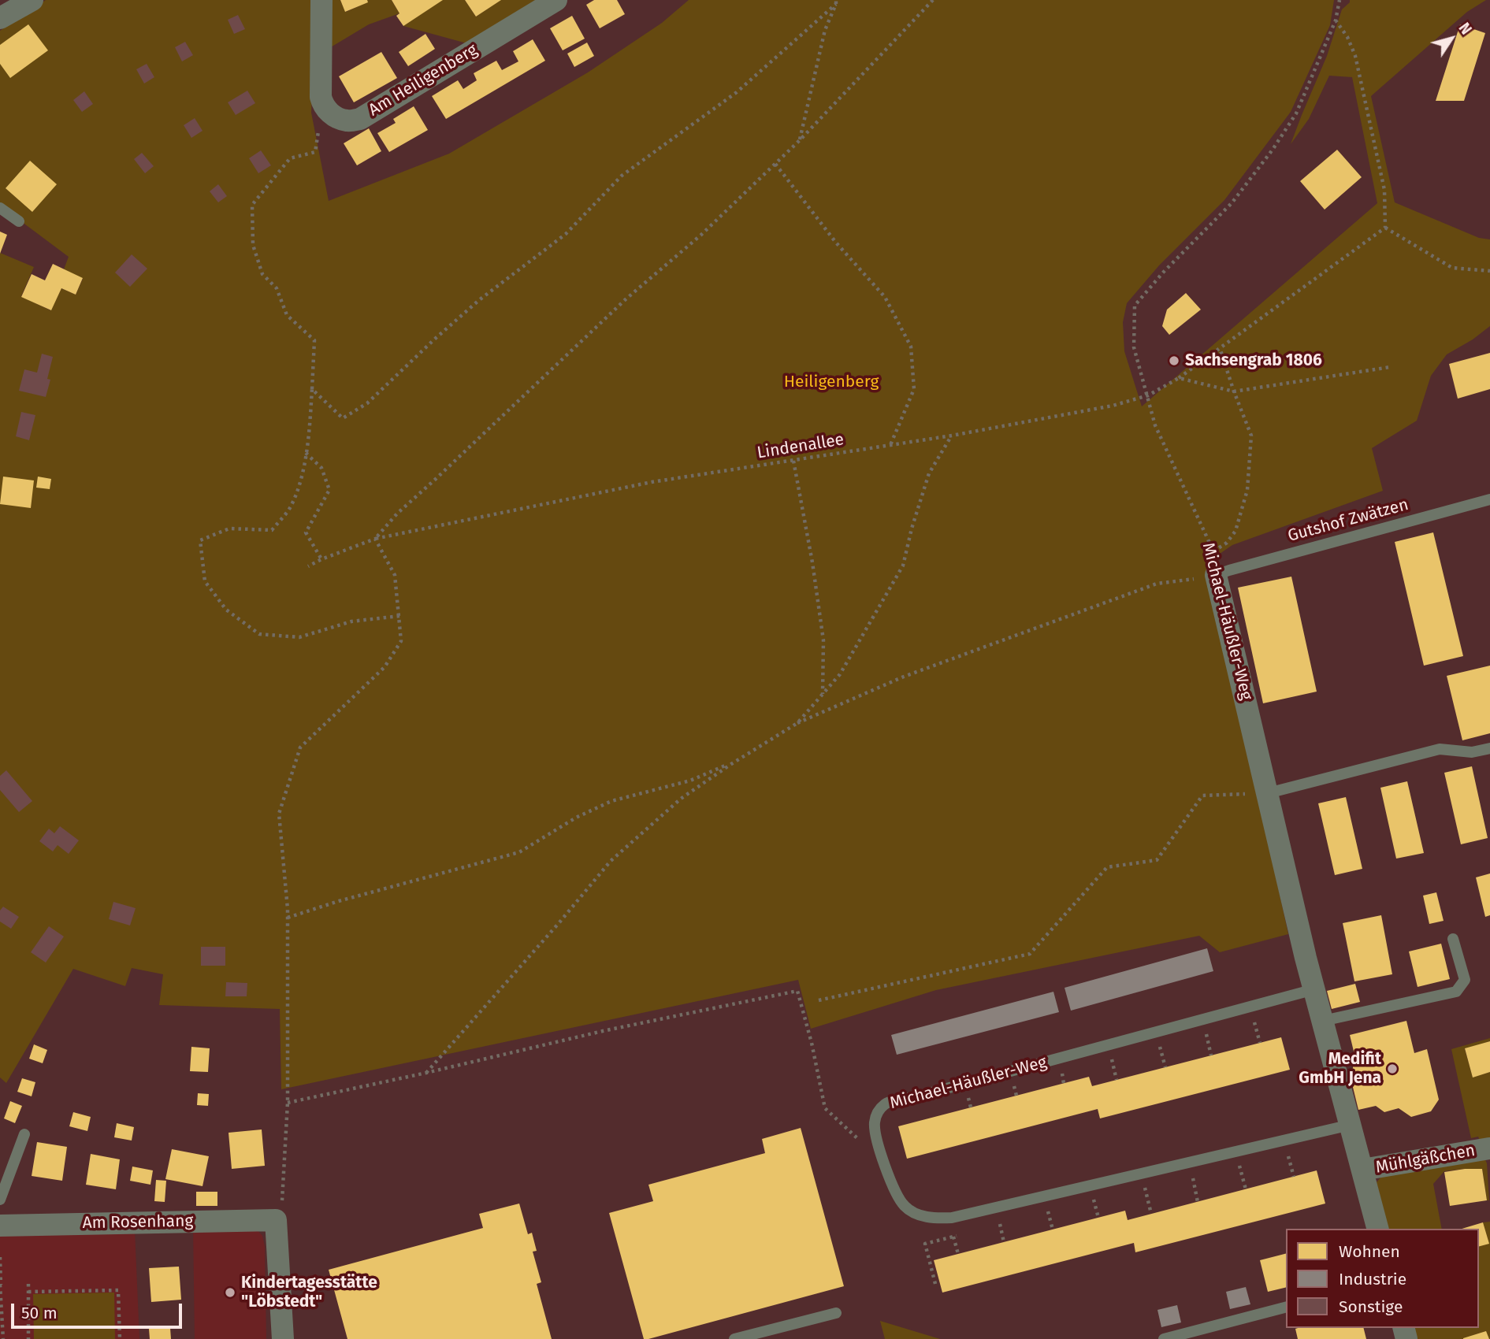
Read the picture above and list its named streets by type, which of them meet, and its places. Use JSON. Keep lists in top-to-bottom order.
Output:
{
  "streets": {
    "street": [
      "Am Heiligenberg",
      "Michael-Häußler-Weg",
      "Mühlgäßchen",
      "Am Rosenhang"
    ],
    "lane": ["Gutshof Zwätzen"],
    "path": ["Lindenallee"]
  },
  "crossings": [
    ["Lindenallee", "Michael-Häußler-Weg"],
    ["Gutshof Zwätzen", "Michael-Häußler-Weg"],
    ["Michael-Häußler-Weg", "Mühlgäßchen"]
  ],
  "parks": ["Heiligenberg"],
  "places": ["Sachsengrab 1806", "Medifit GmbH Jena", "Kindertagesstätte \"Löbstedt\""],
  "legend": ["Wohnen", "Industrie", "Sonstige"],
  "scale_bar": "50 m",
  "north": "top right"
}
